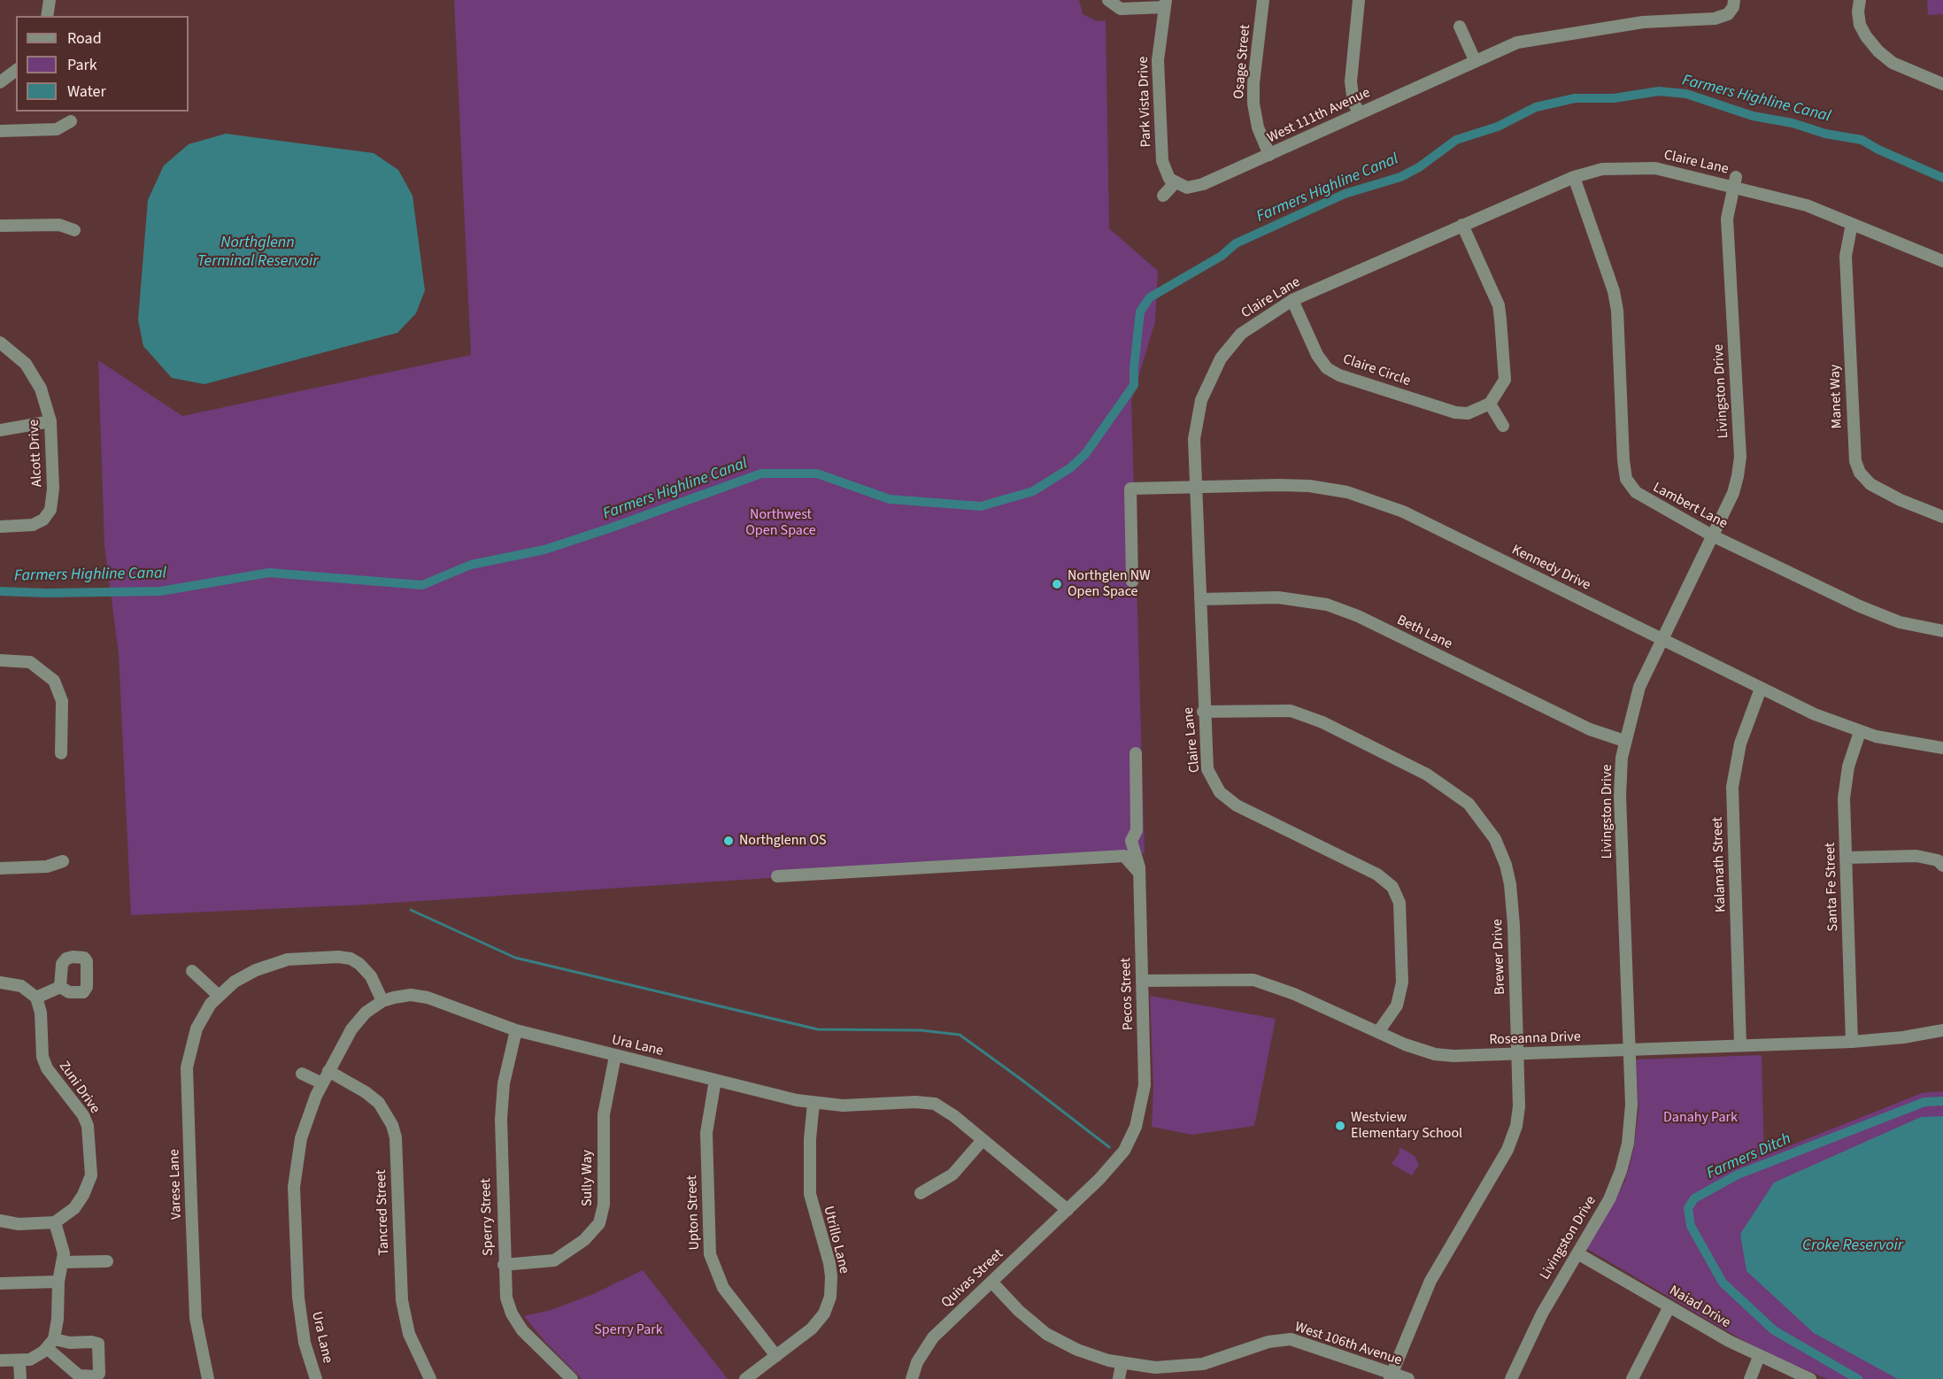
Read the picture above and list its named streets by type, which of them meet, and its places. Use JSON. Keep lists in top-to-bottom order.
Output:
{
  "streets": {
    "street": [
      "Osage Street",
      "Park Vista Drive",
      "West 111th Avenue",
      "Claire Lane",
      "Claire Circle",
      "Livingston Drive",
      "Manet Way",
      "Alcott Drive",
      "Lambert Lane",
      "Kennedy Drive",
      "Beth Lane",
      "Kalamath Street",
      "Santa Fe Street",
      "Brewer Drive",
      "Pecos Street",
      "Roseanna Drive",
      "Ura Lane",
      "Zuni Drive",
      "Sully Way",
      "Varese Lane",
      "Tancred Street",
      "Upton Street",
      "Sperry Street",
      "Utrillo Lane",
      "Quivas Street",
      "Naiad Drive",
      "West 106th Avenue"
    ]
  },
  "crossings": [
    ["Osage Street", "West 111th Avenue"],
    ["Park Vista Drive", "West 111th Avenue"],
    ["Claire Lane", "Claire Circle"],
    ["Claire Lane", "Livingston Drive"],
    ["Claire Lane", "Manet Way"],
    ["Claire Lane", "Lambert Lane"],
    ["Claire Lane", "Kennedy Drive"],
    ["Claire Lane", "Beth Lane"],
    ["Claire Lane", "Brewer Drive"],
    ["Claire Lane", "Roseanna Drive"],
    ["Livingston Drive", "Lambert Lane"],
    ["Livingston Drive", "Kennedy Drive"],
    ["Livingston Drive", "Beth Lane"],
    ["Livingston Drive", "Roseanna Drive"],
    ["Livingston Drive", "Naiad Drive"],
    ["Kennedy Drive", "Kalamath Street"],
    ["Kennedy Drive", "Santa Fe Street"],
    ["Kalamath Street", "Roseanna Drive"],
    ["Santa Fe Street", "Roseanna Drive"],
    ["Brewer Drive", "Roseanna Drive"],
    ["Brewer Drive", "West 106th Avenue"],
    ["Pecos Street", "Roseanna Drive"],
    ["Pecos Street", "Ura Lane"],
    ["Pecos Street", "Quivas Street"],
    ["Ura Lane", "Sully Way"],
    ["Ura Lane", "Varese Lane"],
    ["Ura Lane", "Tancred Street"],
    ["Ura Lane", "Upton Street"],
    ["Ura Lane", "Sperry Street"],
    ["Ura Lane", "Utrillo Lane"],
    ["Ura Lane", "Quivas Street"],
    ["Sully Way", "Sperry Street"],
    ["Upton Street", "Utrillo Lane"],
    ["Quivas Street", "West 106th Avenue"]
  ],
  "water": [
    "Farmers Highline Canal",
    "Northglenn Terminal Reservoir",
    "Farmers Ditch",
    "Croke Reservoir"
  ],
  "parks": ["Northwest Open Space", "Danahy Park", "Sperry Park"],
  "places": ["Northglen NW Open Space", "Northglenn OS", "Westview Elementary School"],
  "legend": ["Road", "Park", "Water"]
}
